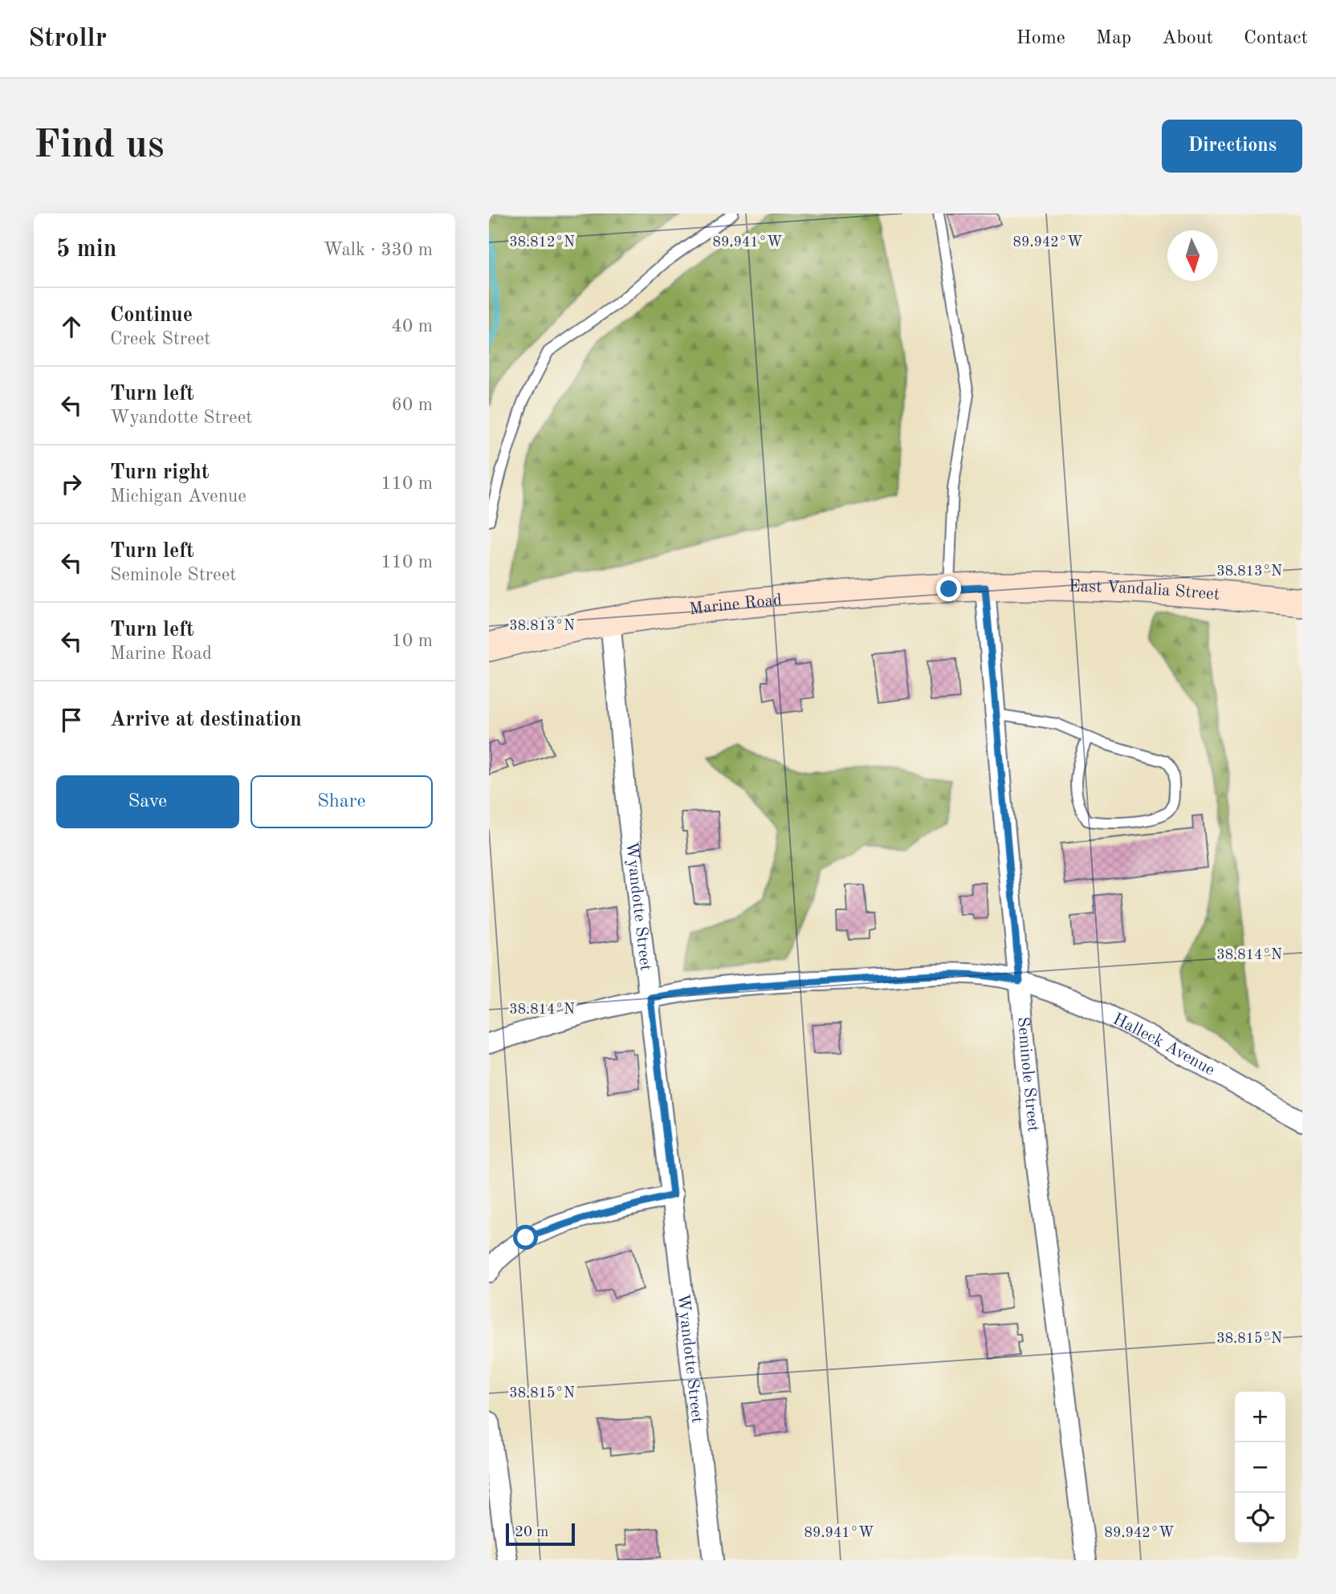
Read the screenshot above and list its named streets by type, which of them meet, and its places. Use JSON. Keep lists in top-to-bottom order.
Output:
{
  "streets": {
    "main road": ["East Vandalia Street", "Marine Road"],
    "street": ["Wyandotte Street", "Halleck Avenue", "Seminole Street"]
  },
  "crossings": [
    ["East Vandalia Street", "Marine Road"],
    ["East Vandalia Street", "Seminole Street"],
    ["Marine Road", "Wyandotte Street"],
    ["Marine Road", "Seminole Street"],
    ["Wyandotte Street", "Halleck Avenue"],
    ["Halleck Avenue", "Seminole Street"]
  ],
  "scale_bar": "20 m",
  "north": "bottom",
  "page": {
    "header": "Strollr",
    "nav": [
      "Home",
      "Map",
      "About",
      "Contact"
    ],
    "buttons": [
      "Directions",
      ["Save", "Share"]
    ],
    "title": "Find us",
    "heading": ["5 min", "Walk · 330 m"],
    "list": [
      ["Continue", "Creek Street", "40 m"],
      ["Turn left", "Wyandotte Street", "60 m"],
      ["Turn right", "Michigan Avenue", "110 m"],
      ["Turn left", "Seminole Street", "110 m"],
      ["Turn left", "Marine Road", "10 m"],
      "Arrive at destination"
    ],
    "map_buttons": ["+", "−"],
    "scale": "20 m"
  },
  "coordinates": [
    "38.812°N",
    "89.941°W",
    "89.942°W",
    "38.813°N",
    "38.814°N",
    "38.815°N"
  ]
}
